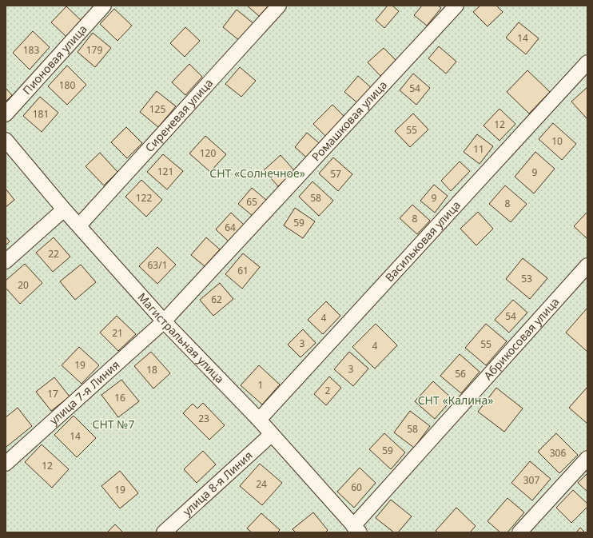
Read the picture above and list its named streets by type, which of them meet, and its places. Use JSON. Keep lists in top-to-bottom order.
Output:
{
  "streets": {
    "street": [
      "Пионовая улица",
      "Сиреневая улица",
      "Ромашковая улица",
      "Васильковая улица",
      "Магистральная улица",
      "Абрикосовая улица",
      "улица 7-я Линия",
      "улица 8-я Линия"
    ]
  },
  "crossings": [
    ["Сиреневая улица", "Магистральная улица"],
    ["Ромашковая улица", "Магистральная улица"],
    ["Ромашковая улица", "улица 7-я Линия"],
    ["Васильковая улица", "Магистральная улица"],
    ["Магистральная улица", "Абрикосовая улица"],
    ["Магистральная улица", "улица 7-я Линия"],
    ["Магистральная улица", "улица 8-я Линия"]
  ],
  "parks": ["СНТ «Солнечное»", "СНТ «Калина»", "СНТ №7"],
  "house_numbers": [
    "14",
    "183",
    "179",
    "180",
    "54",
    "125",
    "181",
    "12",
    "55",
    "10",
    "11",
    "120",
    "121",
    "9",
    "57",
    "122",
    "58",
    "9",
    "65",
    "8",
    "8",
    "59",
    "64",
    "22",
    "63/1",
    "61",
    "53",
    "20",
    "62",
    "54",
    "4",
    "21",
    "3",
    "55",
    "4",
    "19",
    "3",
    "18",
    "56",
    "1",
    "2",
    "17",
    "16",
    "23",
    "58",
    "14",
    "59",
    "306",
    "12",
    "307",
    "24",
    "60",
    "19"
  ]
}
